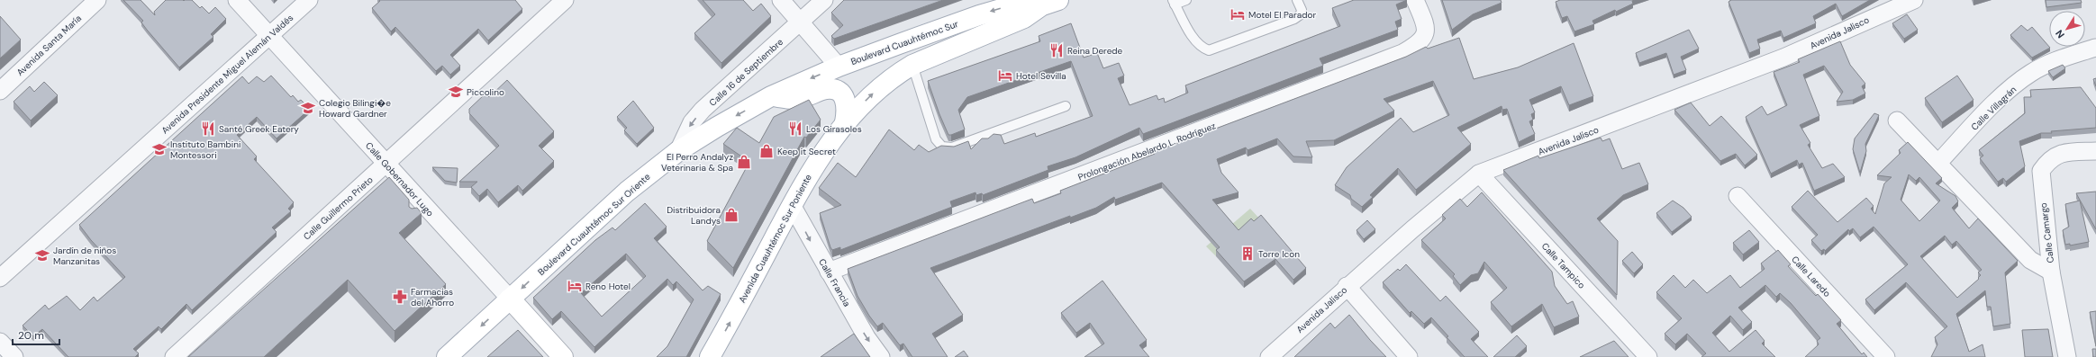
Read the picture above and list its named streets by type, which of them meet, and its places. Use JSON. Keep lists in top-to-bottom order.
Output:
{
  "streets": {
    "main road": [
      "Boulevard Cuauhtémoc Sur",
      "Calle Gobernador Lugo",
      "Boulevard Cuauhtémoc Sur Oriente",
      "Avenida Cuauhtémoc Sur Poniente"
    ],
    "street": [
      "Avenida Jalisco",
      "Avenida Santa María",
      "Calle 16 de Septiembre",
      "Avenida Presidente Miguel Alemán Valdés",
      "Calle Villagrán",
      "Prolongación Abelardo L. Rodríguez",
      "Calle Guillermo Prieto",
      "Calle Camargo",
      "Calle Tampico",
      "Calle Laredo",
      "Calle Francia"
    ]
  },
  "crossings": [
    ["Avenida Jalisco", "Calle Tampico"],
    ["Boulevard Cuauhtémoc Sur", "Boulevard Cuauhtémoc Sur Oriente"],
    ["Boulevard Cuauhtémoc Sur", "Avenida Cuauhtémoc Sur Poniente"],
    ["Calle 16 de Septiembre", "Boulevard Cuauhtémoc Sur Oriente"],
    ["Avenida Presidente Miguel Alemán Valdés", "Calle Gobernador Lugo"],
    ["Prolongación Abelardo L. Rodríguez", "Calle Francia"],
    ["Calle Gobernador Lugo", "Calle Guillermo Prieto"],
    ["Calle Gobernador Lugo", "Boulevard Cuauhtémoc Sur Oriente"],
    ["Avenida Cuauhtémoc Sur Poniente", "Calle Francia"]
  ],
  "one_way": [
    "Calle 16 de Septiembre",
    "Boulevard Cuauhtémoc Sur Oriente",
    "Avenida Cuauhtémoc Sur Poniente",
    "Calle Francia"
  ],
  "places": {
    "hotel": ["Motel El Parador", "Hotel Sevilla", "Reno Hotel"],
    "restaurant": ["Reina Derede", "Santé Greek Eatery", "Los Girasoles"],
    "school or university": [
      "Piccolino",
      "Colegio Bilingi�e Howard Gardner",
      "Instituto Bambini Montessori",
      "Jardín de niños Manzanitas"
    ],
    "shop": ["Keep it Secret", "El Perro Andalyz Veterinaria & Spa", "Distribuidora Landys"],
    "building": ["Torre Icon"],
    "pharmacy": ["Farmacias del Ahorro"]
  },
  "scale_bar": "20 m",
  "north": "bottom left"
}
